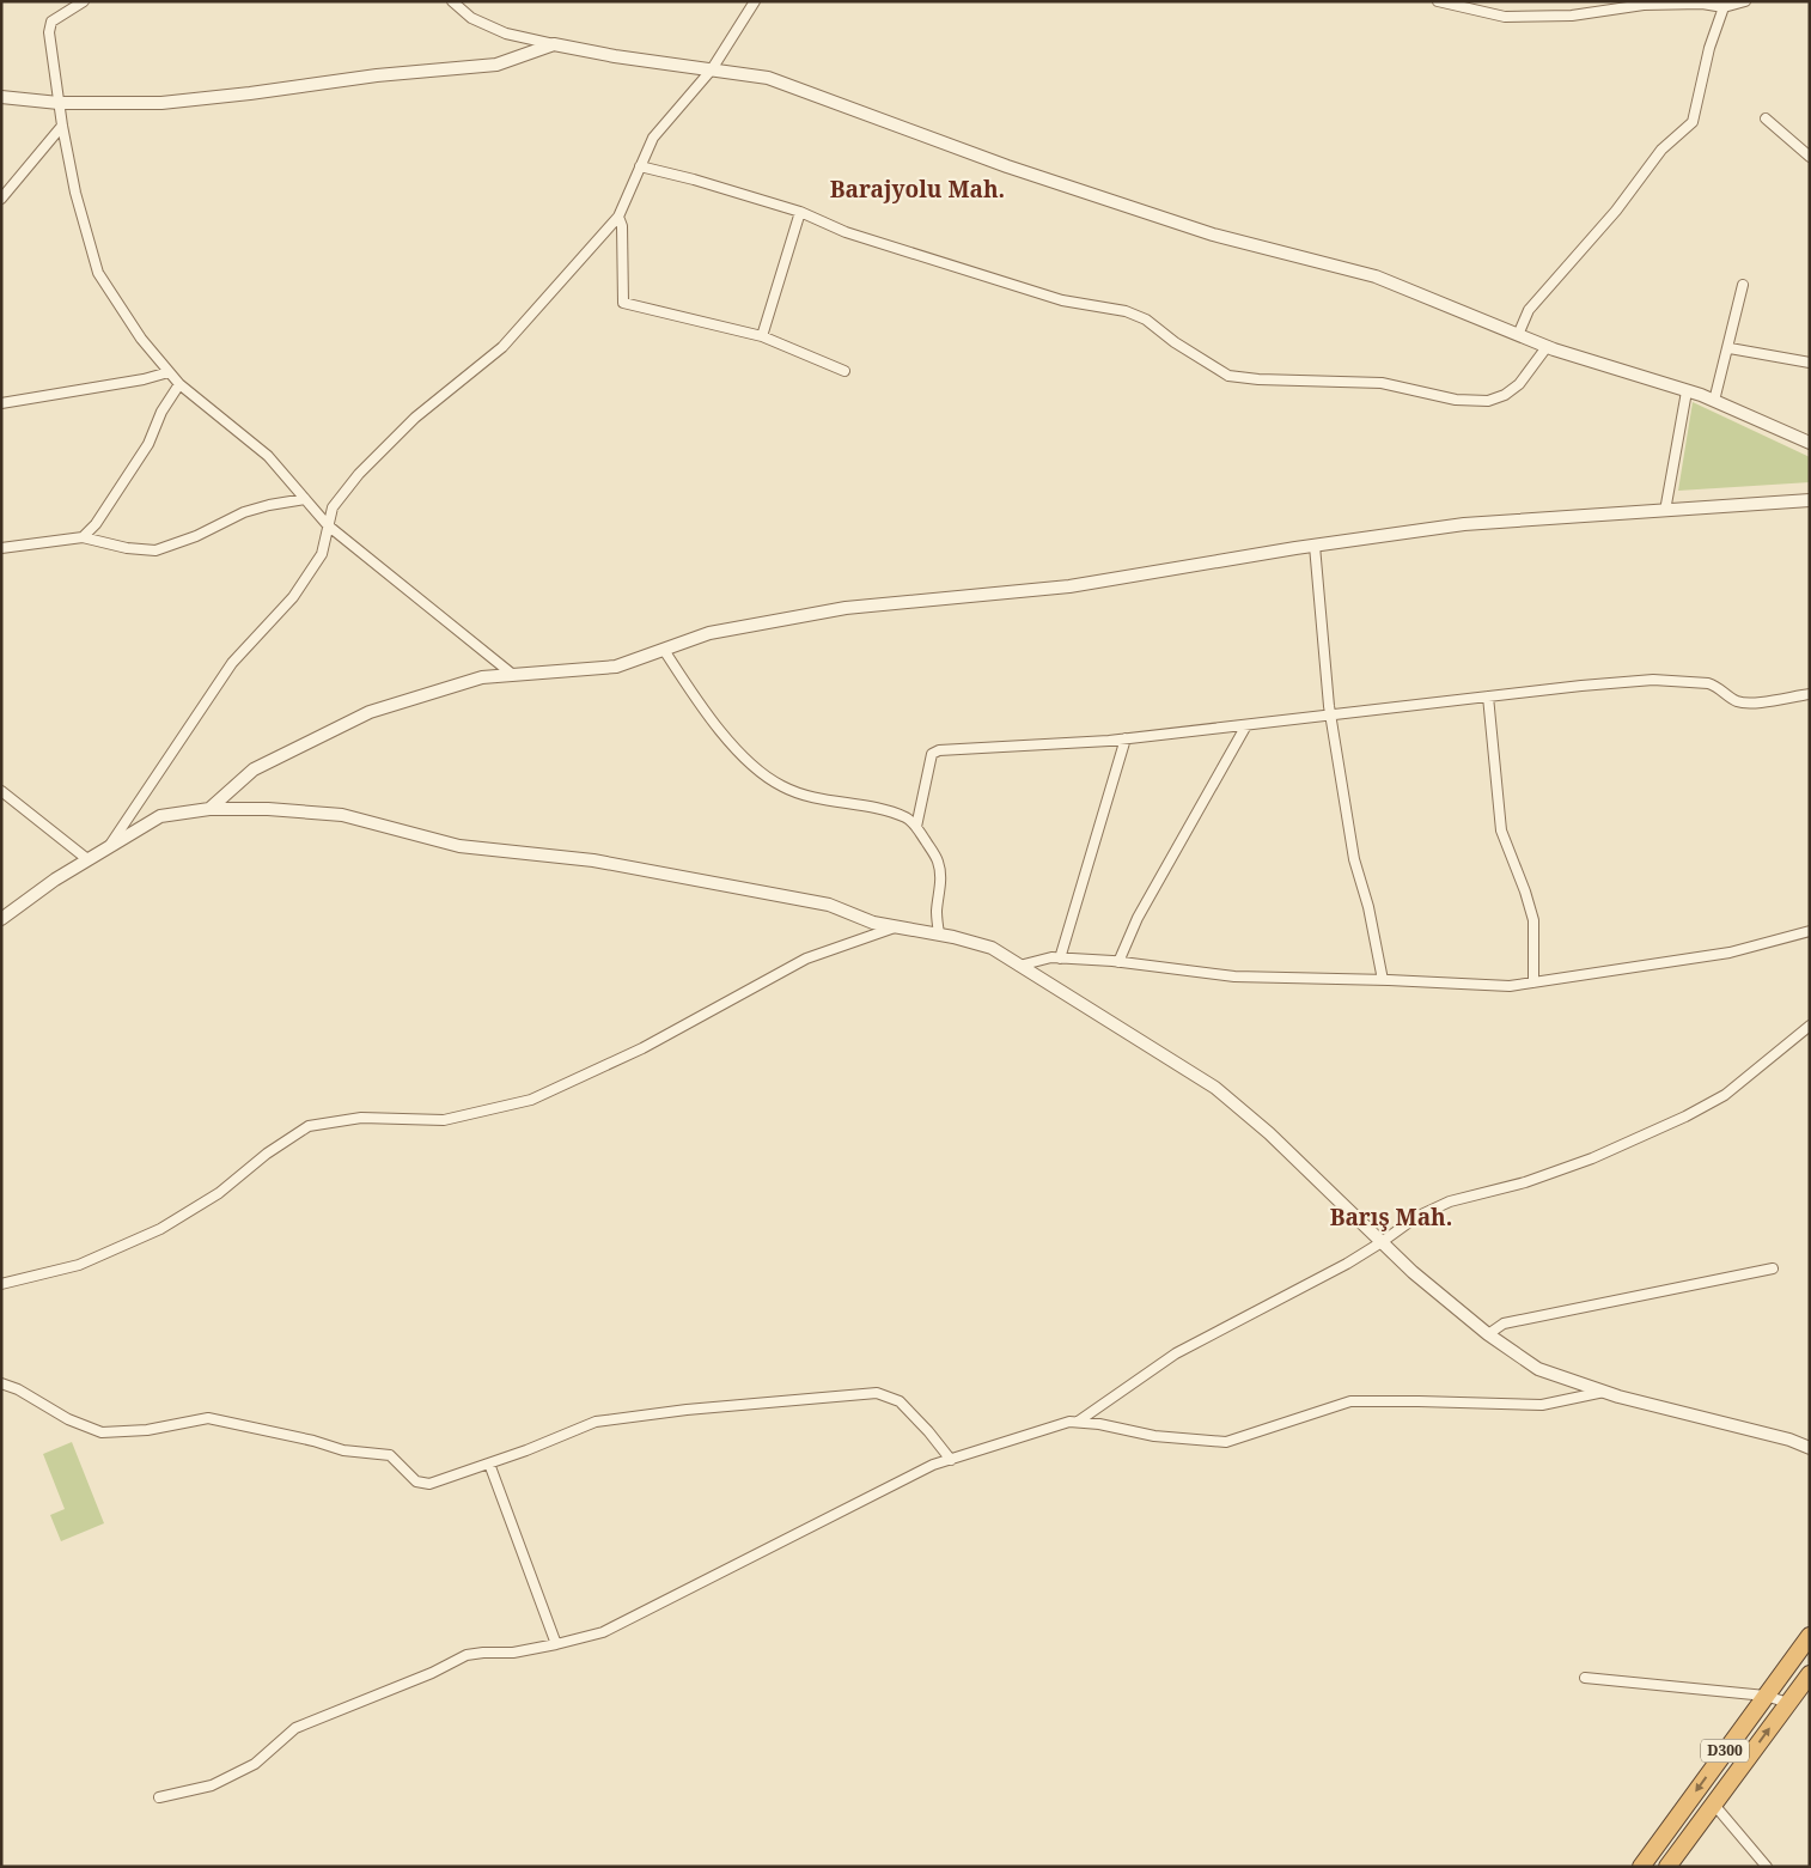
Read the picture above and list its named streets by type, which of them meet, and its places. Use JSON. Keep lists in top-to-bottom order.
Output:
{
  "streets": {
    "highway": ["D300"]
  },
  "districts": ["Barajyolu Mah.", "Barış Mah."]
}
